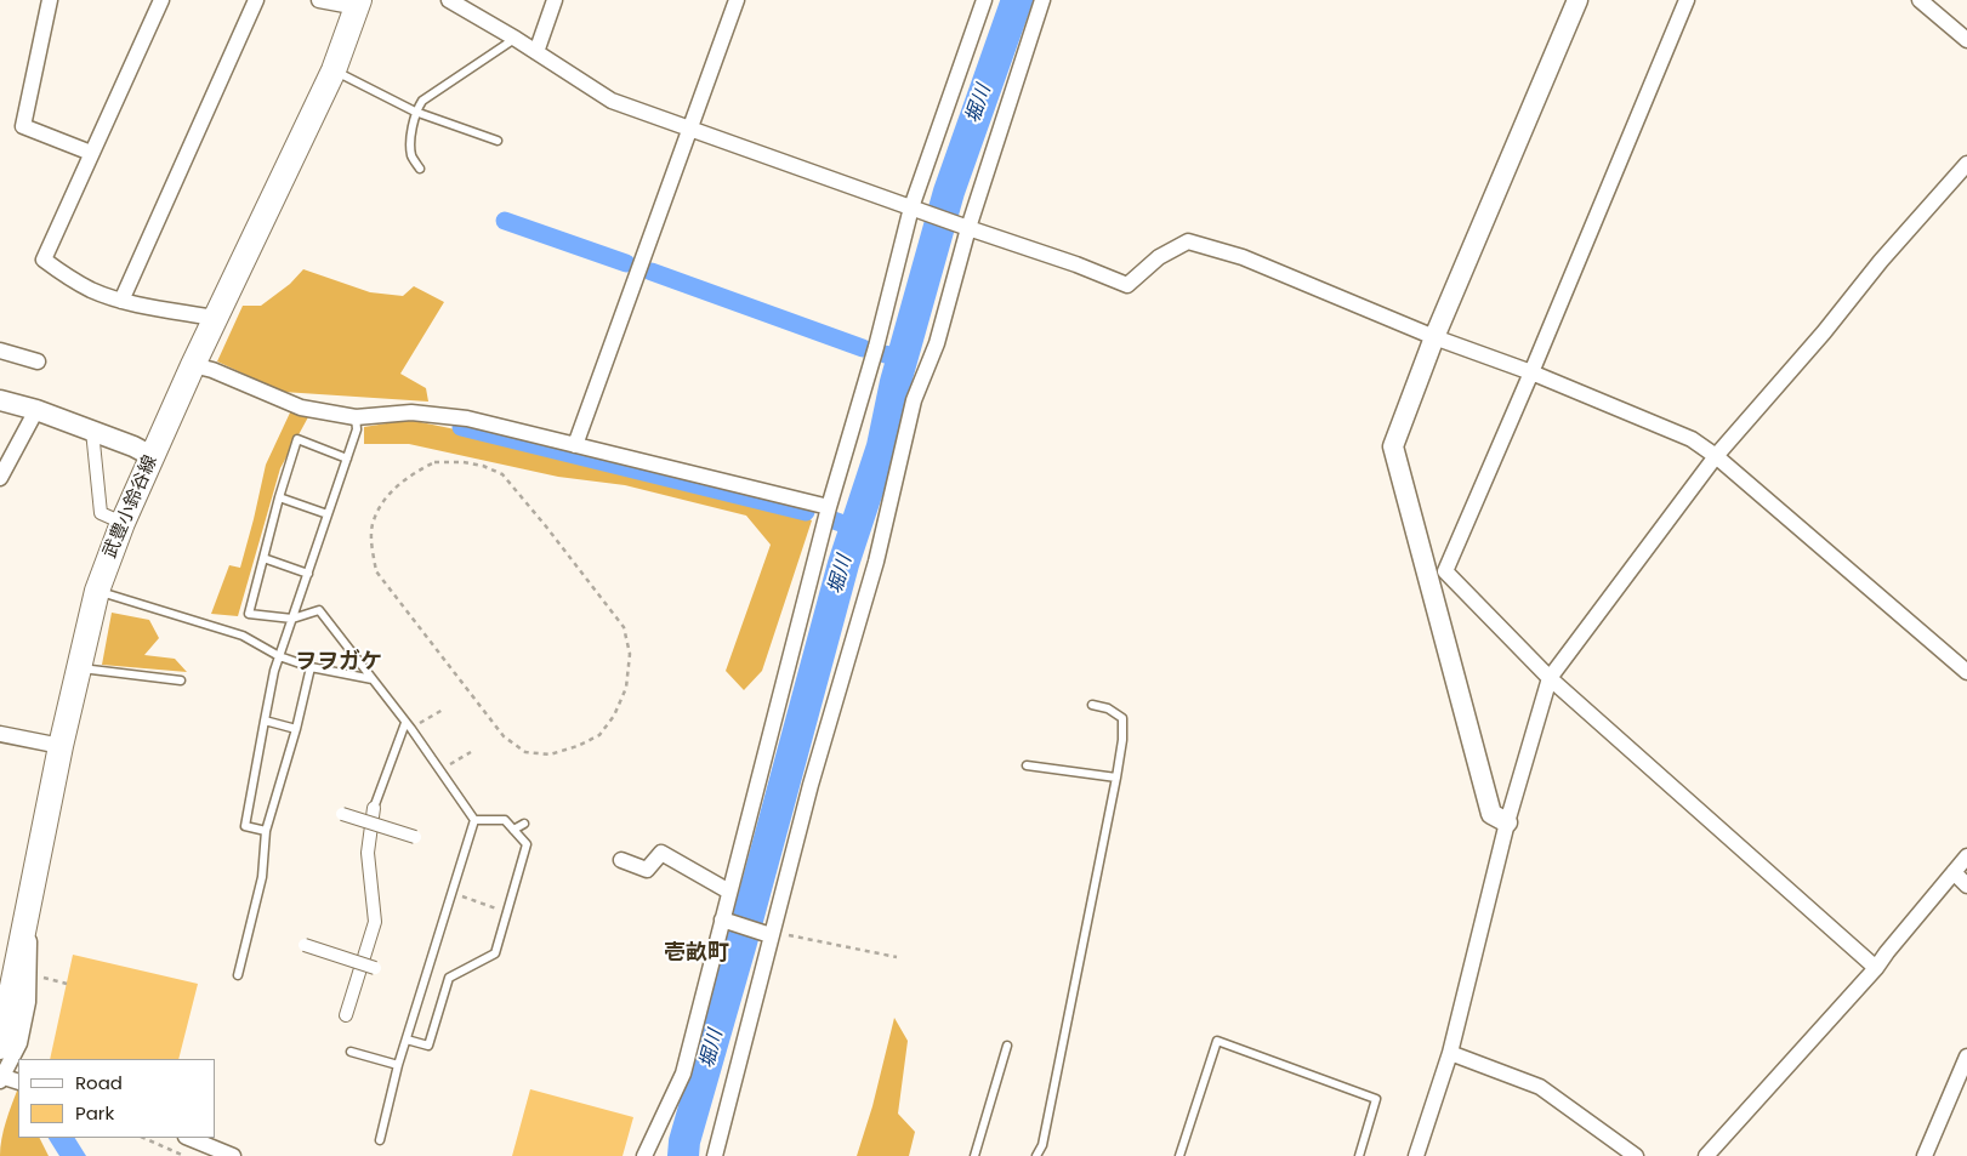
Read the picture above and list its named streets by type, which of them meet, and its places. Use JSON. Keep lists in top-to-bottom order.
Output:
{
  "streets": {
    "main road": ["武豊小鈴谷線"]
  },
  "districts": ["ヲヲガケ", "壱畝町"],
  "water": ["堀川"],
  "legend": ["Road", "Park"]
}
